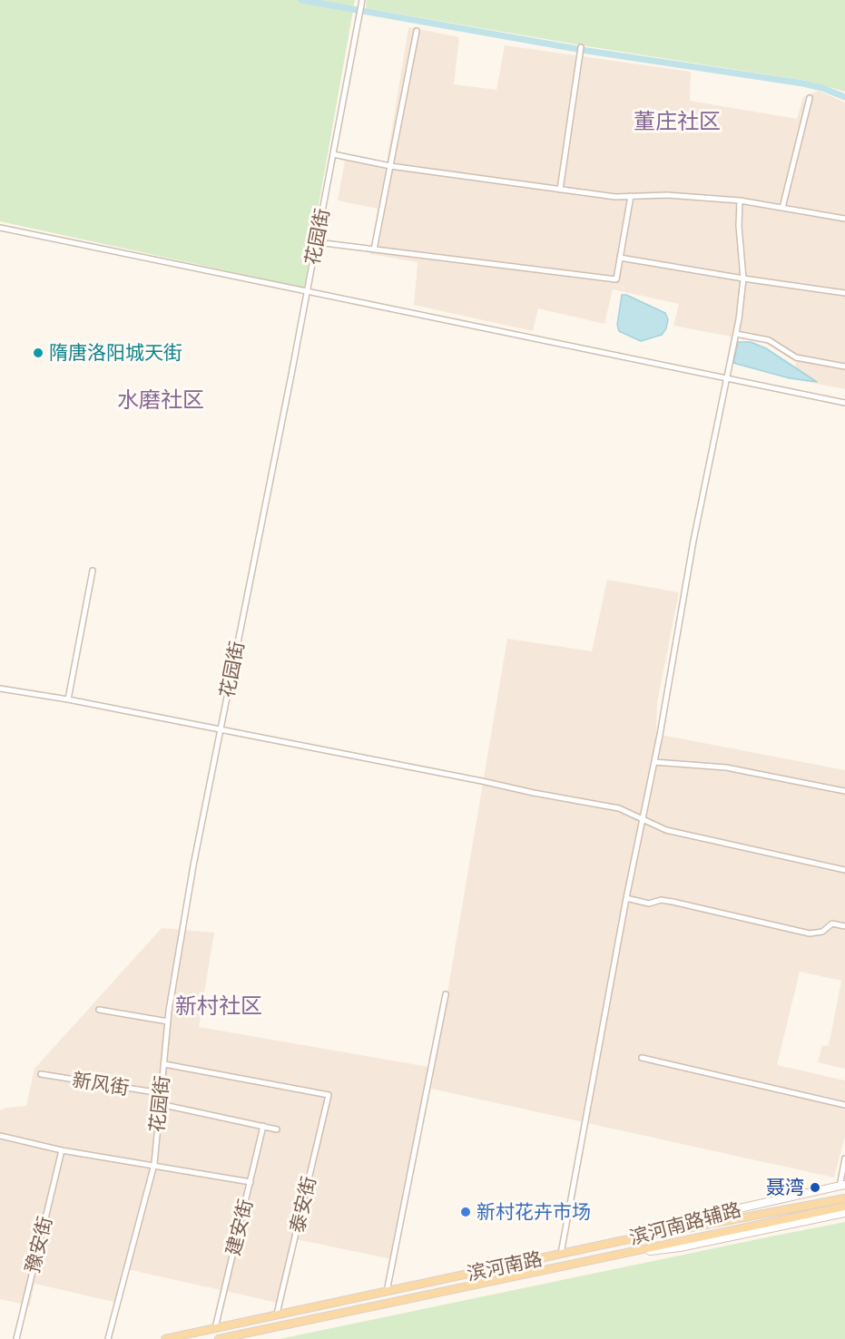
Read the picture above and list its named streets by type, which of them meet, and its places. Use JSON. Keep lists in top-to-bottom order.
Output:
{
  "streets": {
    "main road": ["滨河南路辅路", "滨河南路"],
    "street": [
      "花园街",
      "新风街",
      "泰安街",
      "建安街",
      "豫安街"
    ]
  },
  "crossings": [
    ["花园街", "新风街"],
    ["花园街", "泰安街"],
    ["泰安街", "滨河南路"],
    ["滨河南路辅路", "滨河南路"],
    ["建安街", "滨河南路"]
  ],
  "districts": ["董庄社区", "水磨社区", "新村社区"],
  "places": ["隋唐洛阳城天街", "聂湾", "新村花卉市场"]
}
